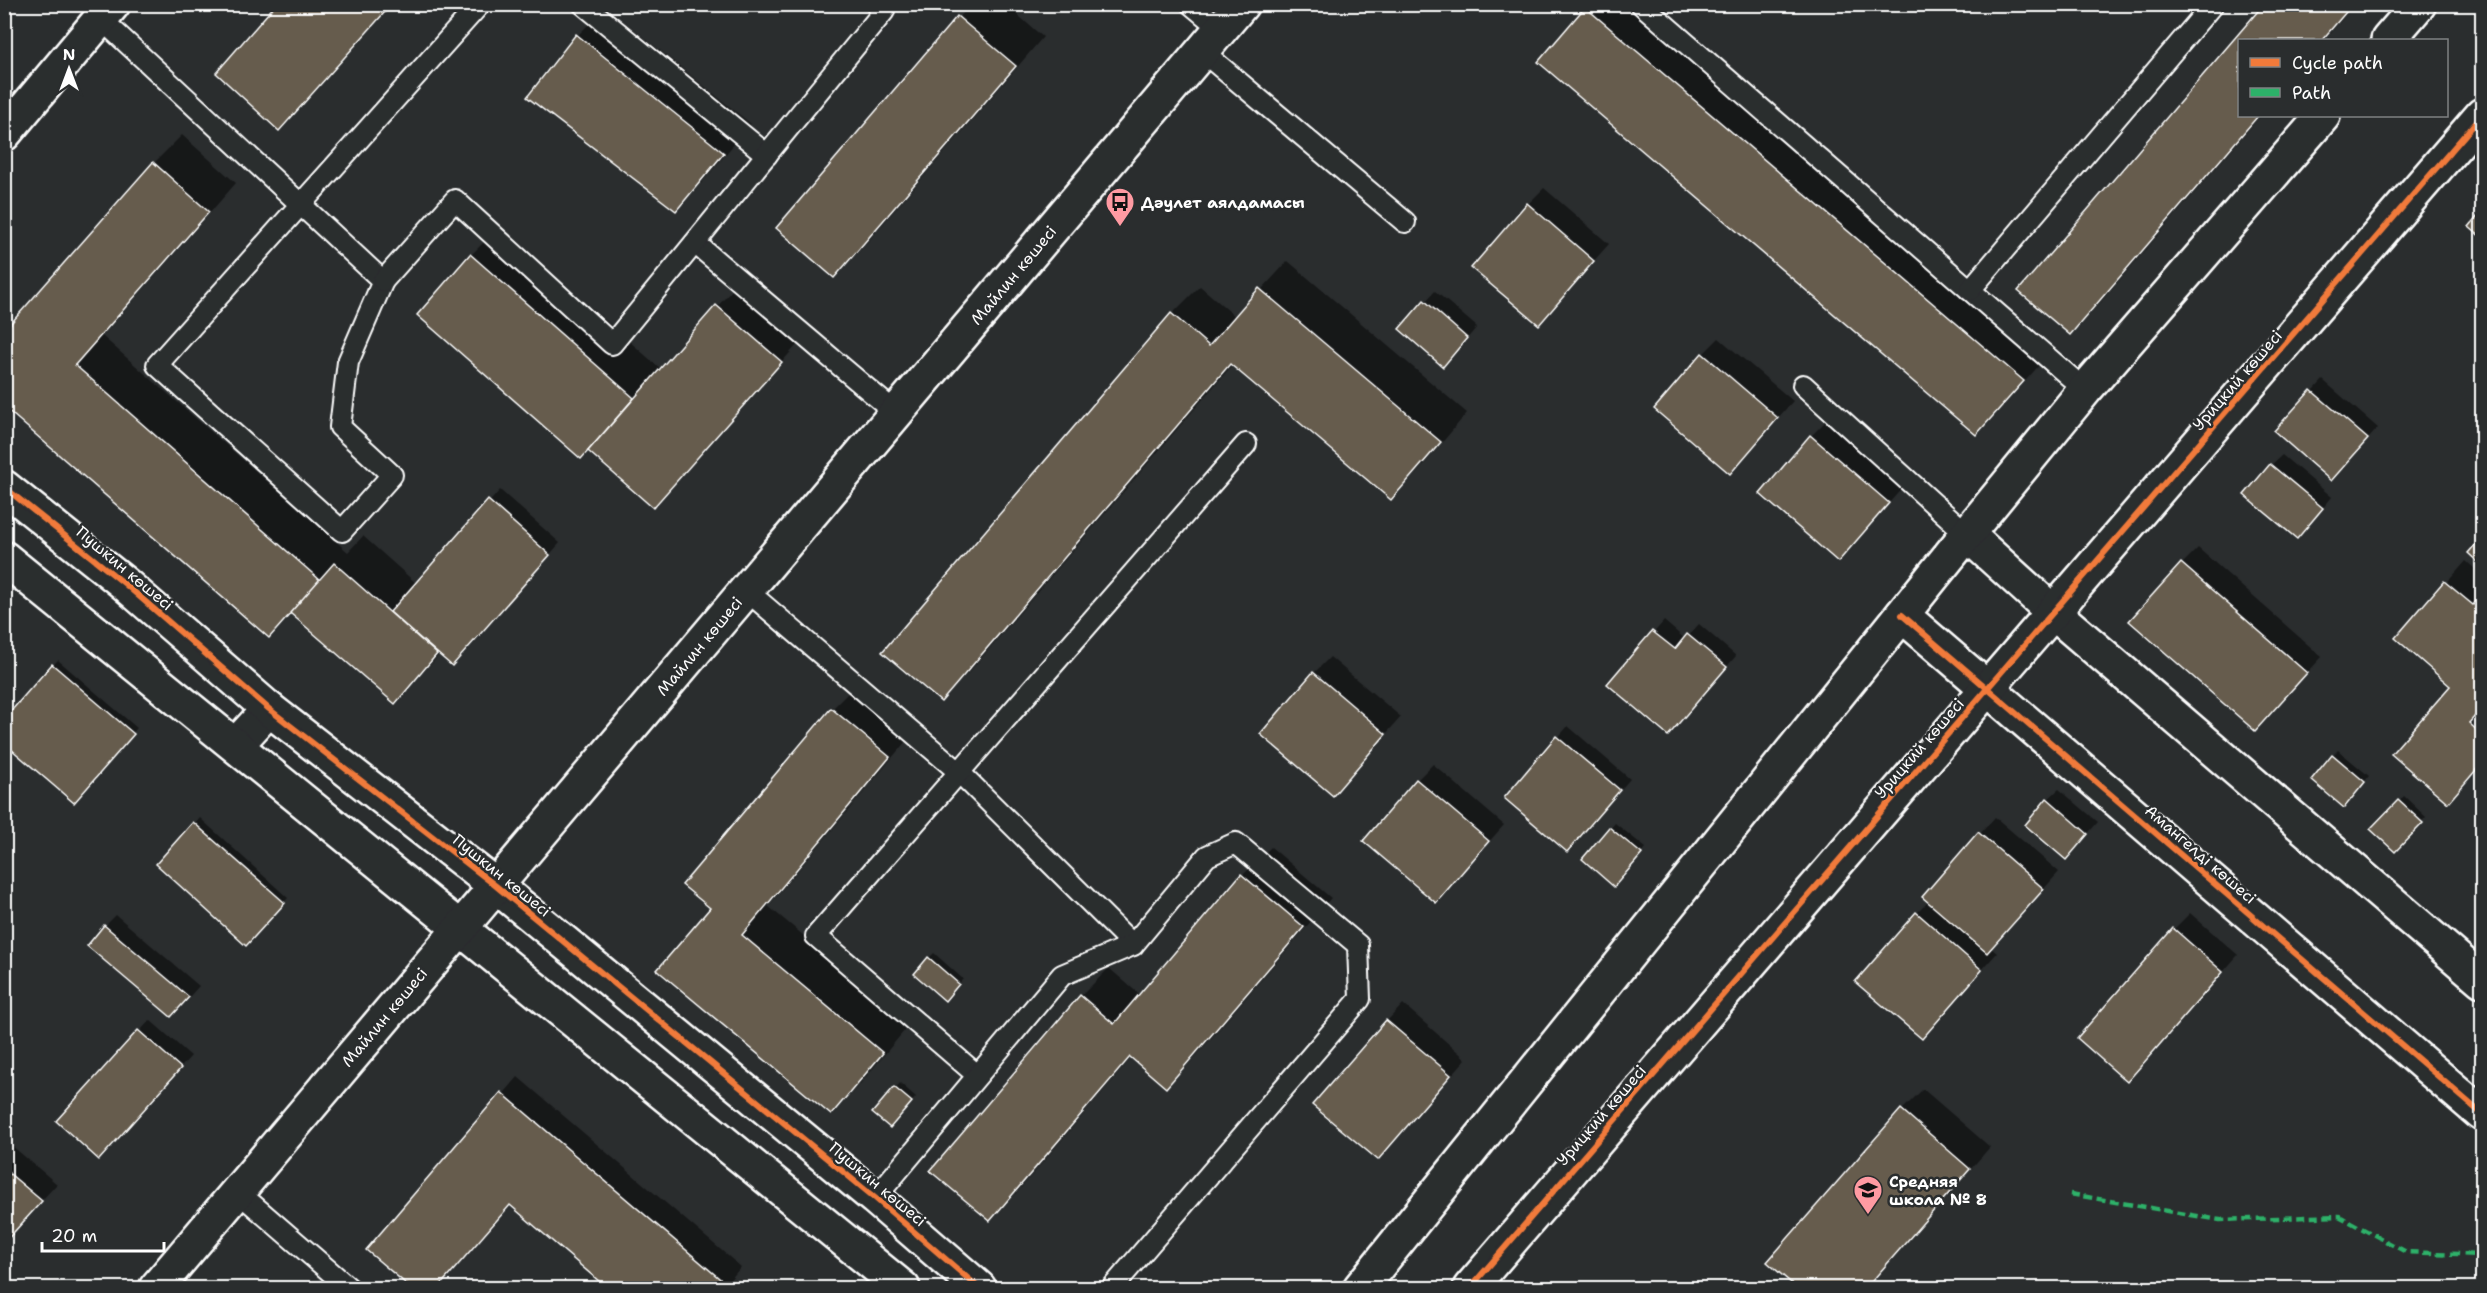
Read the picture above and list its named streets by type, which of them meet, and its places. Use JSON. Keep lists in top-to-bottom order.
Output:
{
  "streets": {
    "street": [
      "Майлин көшесі",
      "Урицкий көшесі",
      "Пушкин көшесі",
      "Амангелді көшесі"
    ]
  },
  "crossings": [
    ["Майлин көшесі", "Пушкин көшесі"],
    ["Урицкий көшесі", "Амангелді көшесі"]
  ],
  "places": {
    "bus stop": ["Дәулет аялдамасы"],
    "school or university": ["Средняя школа № 8"]
  },
  "legend": ["Cycle path", "Path"],
  "scale_bar": "20 m",
  "north": "top"
}
